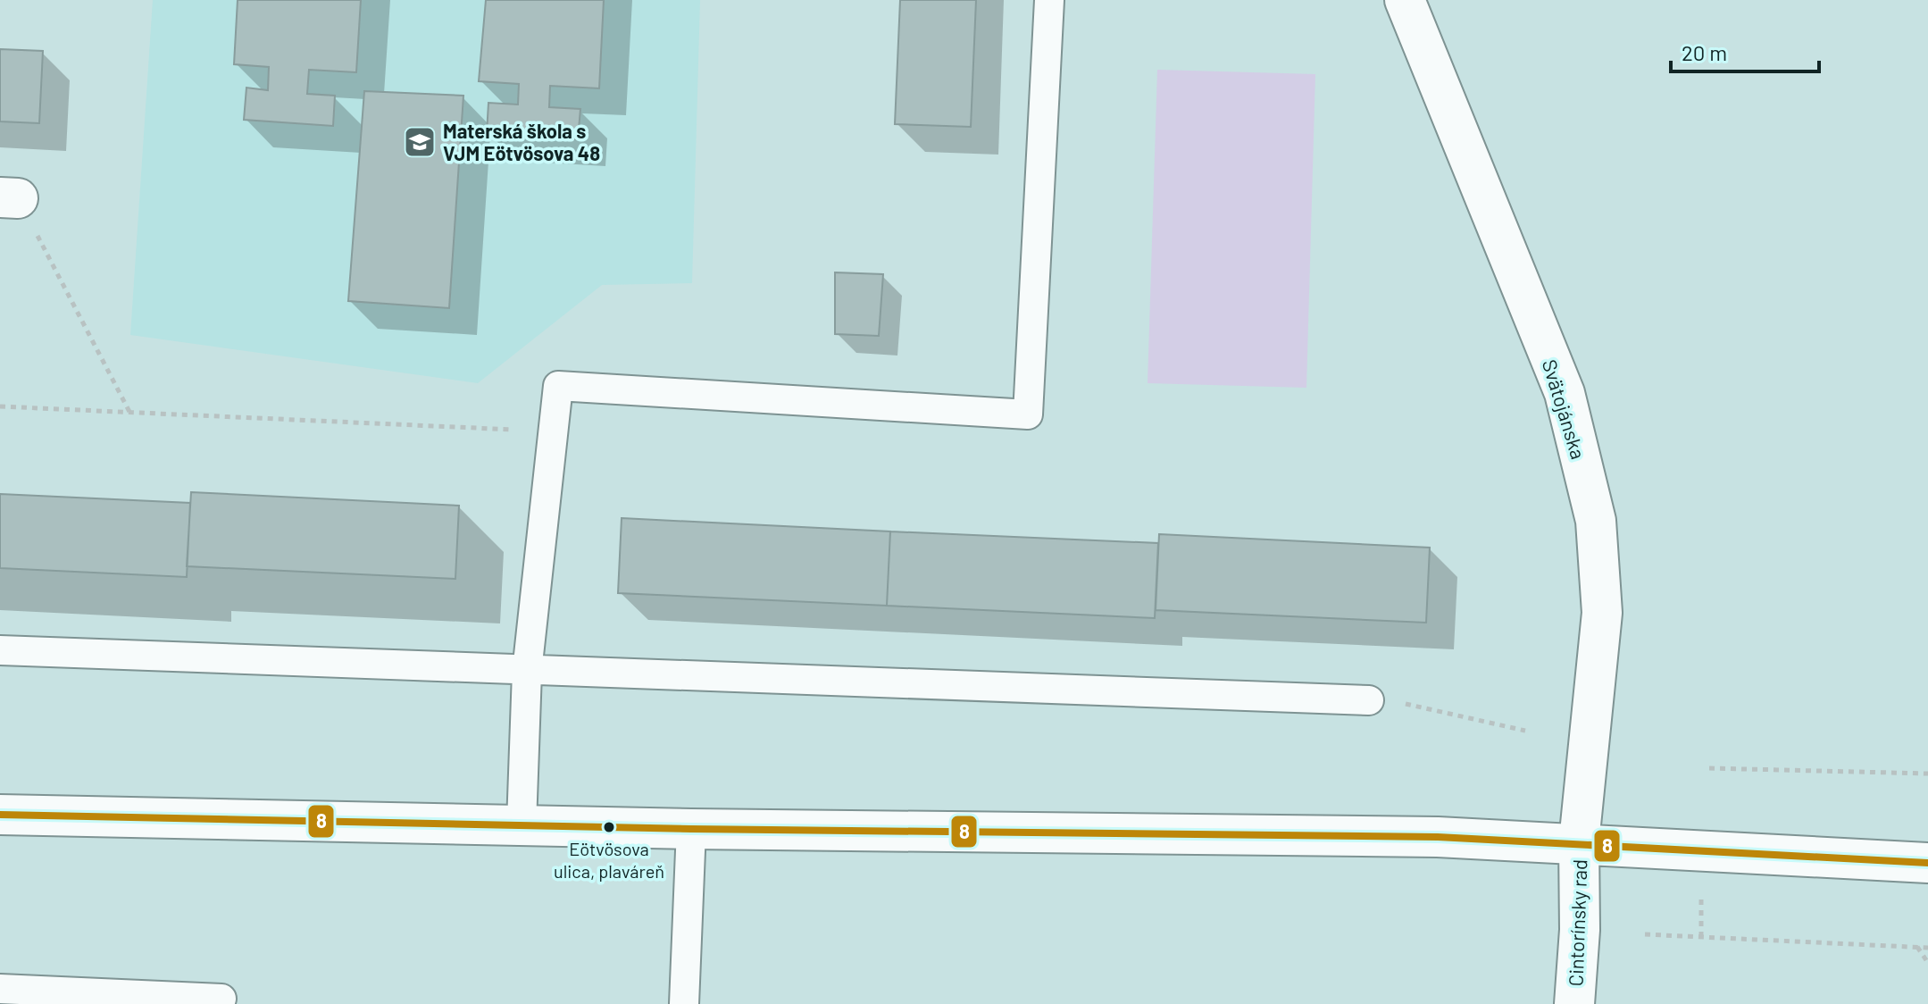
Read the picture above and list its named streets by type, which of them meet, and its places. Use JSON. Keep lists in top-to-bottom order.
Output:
{
  "streets": {
    "street": ["Svätojánska", "Cintorínsky rad"]
  },
  "crossings": [
    ["Svätojánska", "Cintorínsky rad"]
  ],
  "places": {
    "school or university": ["Materská škola s VJM Eötvösova 48"],
    "other": ["Eötvösova ulica, plaváreň"]
  },
  "lines": ["transit line 8"],
  "scale_bar": "20 m"
}
